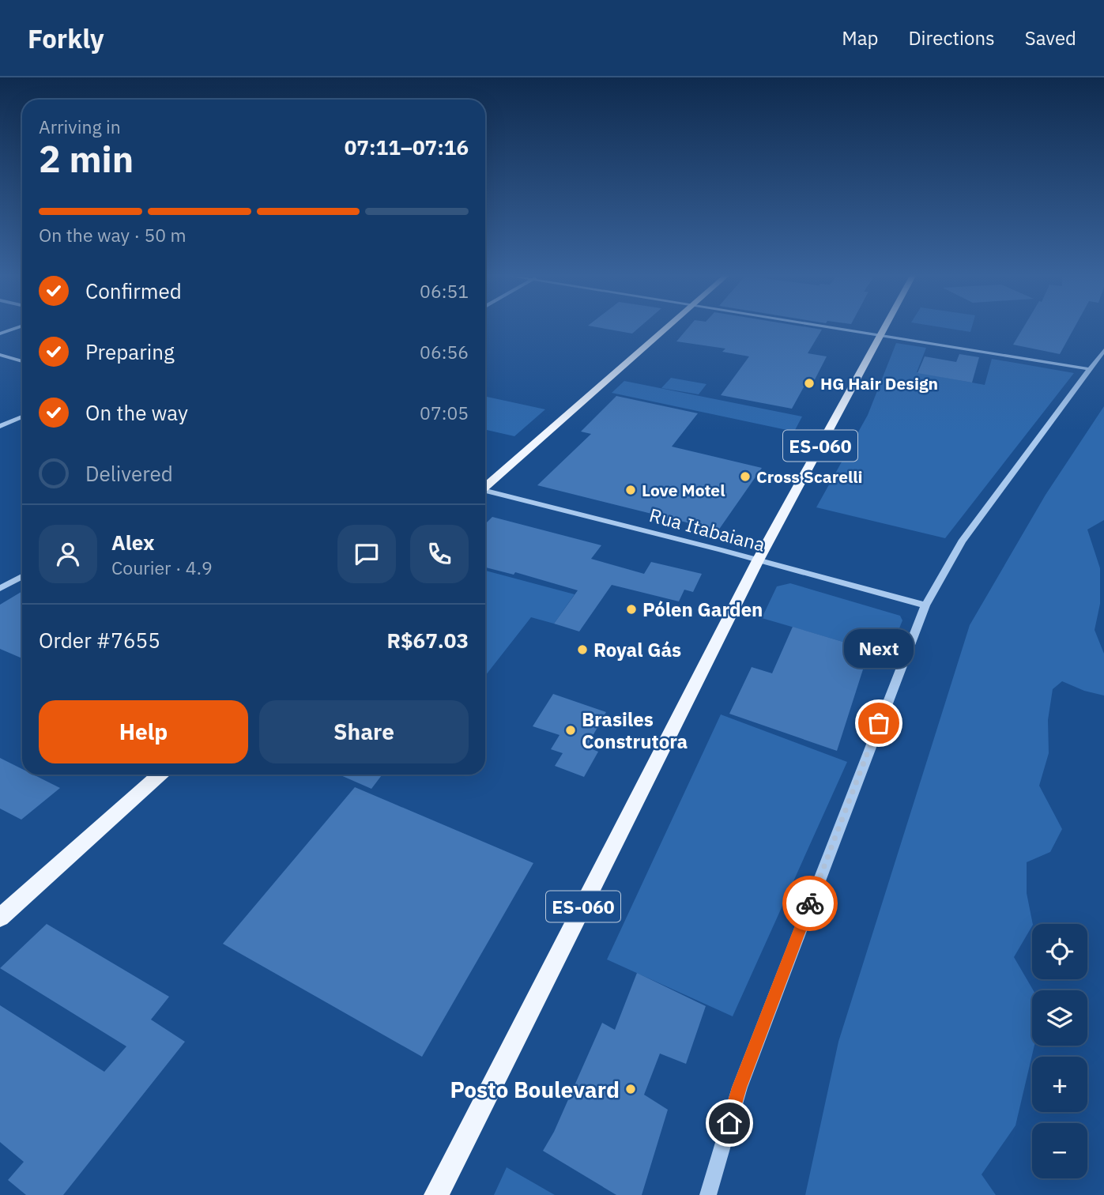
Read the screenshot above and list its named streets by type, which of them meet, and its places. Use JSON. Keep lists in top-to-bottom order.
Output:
{
  "streets": {
    "main road": ["ES-060"],
    "street": ["Rua Itabaiana"]
  },
  "crossings": [
    ["ES-060", "Rua Itabaiana"]
  ],
  "places": [
    "HG Hair Design",
    "Cross Scarelli",
    "Love Motel",
    "Pólen Garden",
    "Royal Gás",
    "Next",
    "Brasiles Construtora",
    "Posto Boulevard"
  ],
  "page": {
    "header": "Forkly",
    "nav": ["Map", "Directions", "Saved"],
    "heading": ["2 min", "Arriving in", "07:11–07:16"],
    "panel": [
      "Alex",
      "Courier · 4.9",
      "Order #7655",
      "R$67.03"
    ],
    "bar": "On the way · 50 m",
    "list": [
      ["Confirmed", "06:51"],
      ["Preparing", "06:56"],
      ["On the way", "07:05"],
      "Delivered"
    ],
    "bubble": "Next",
    "buttons": ["Help", "Share"],
    "map_buttons": ["+", "−"]
  }
}
